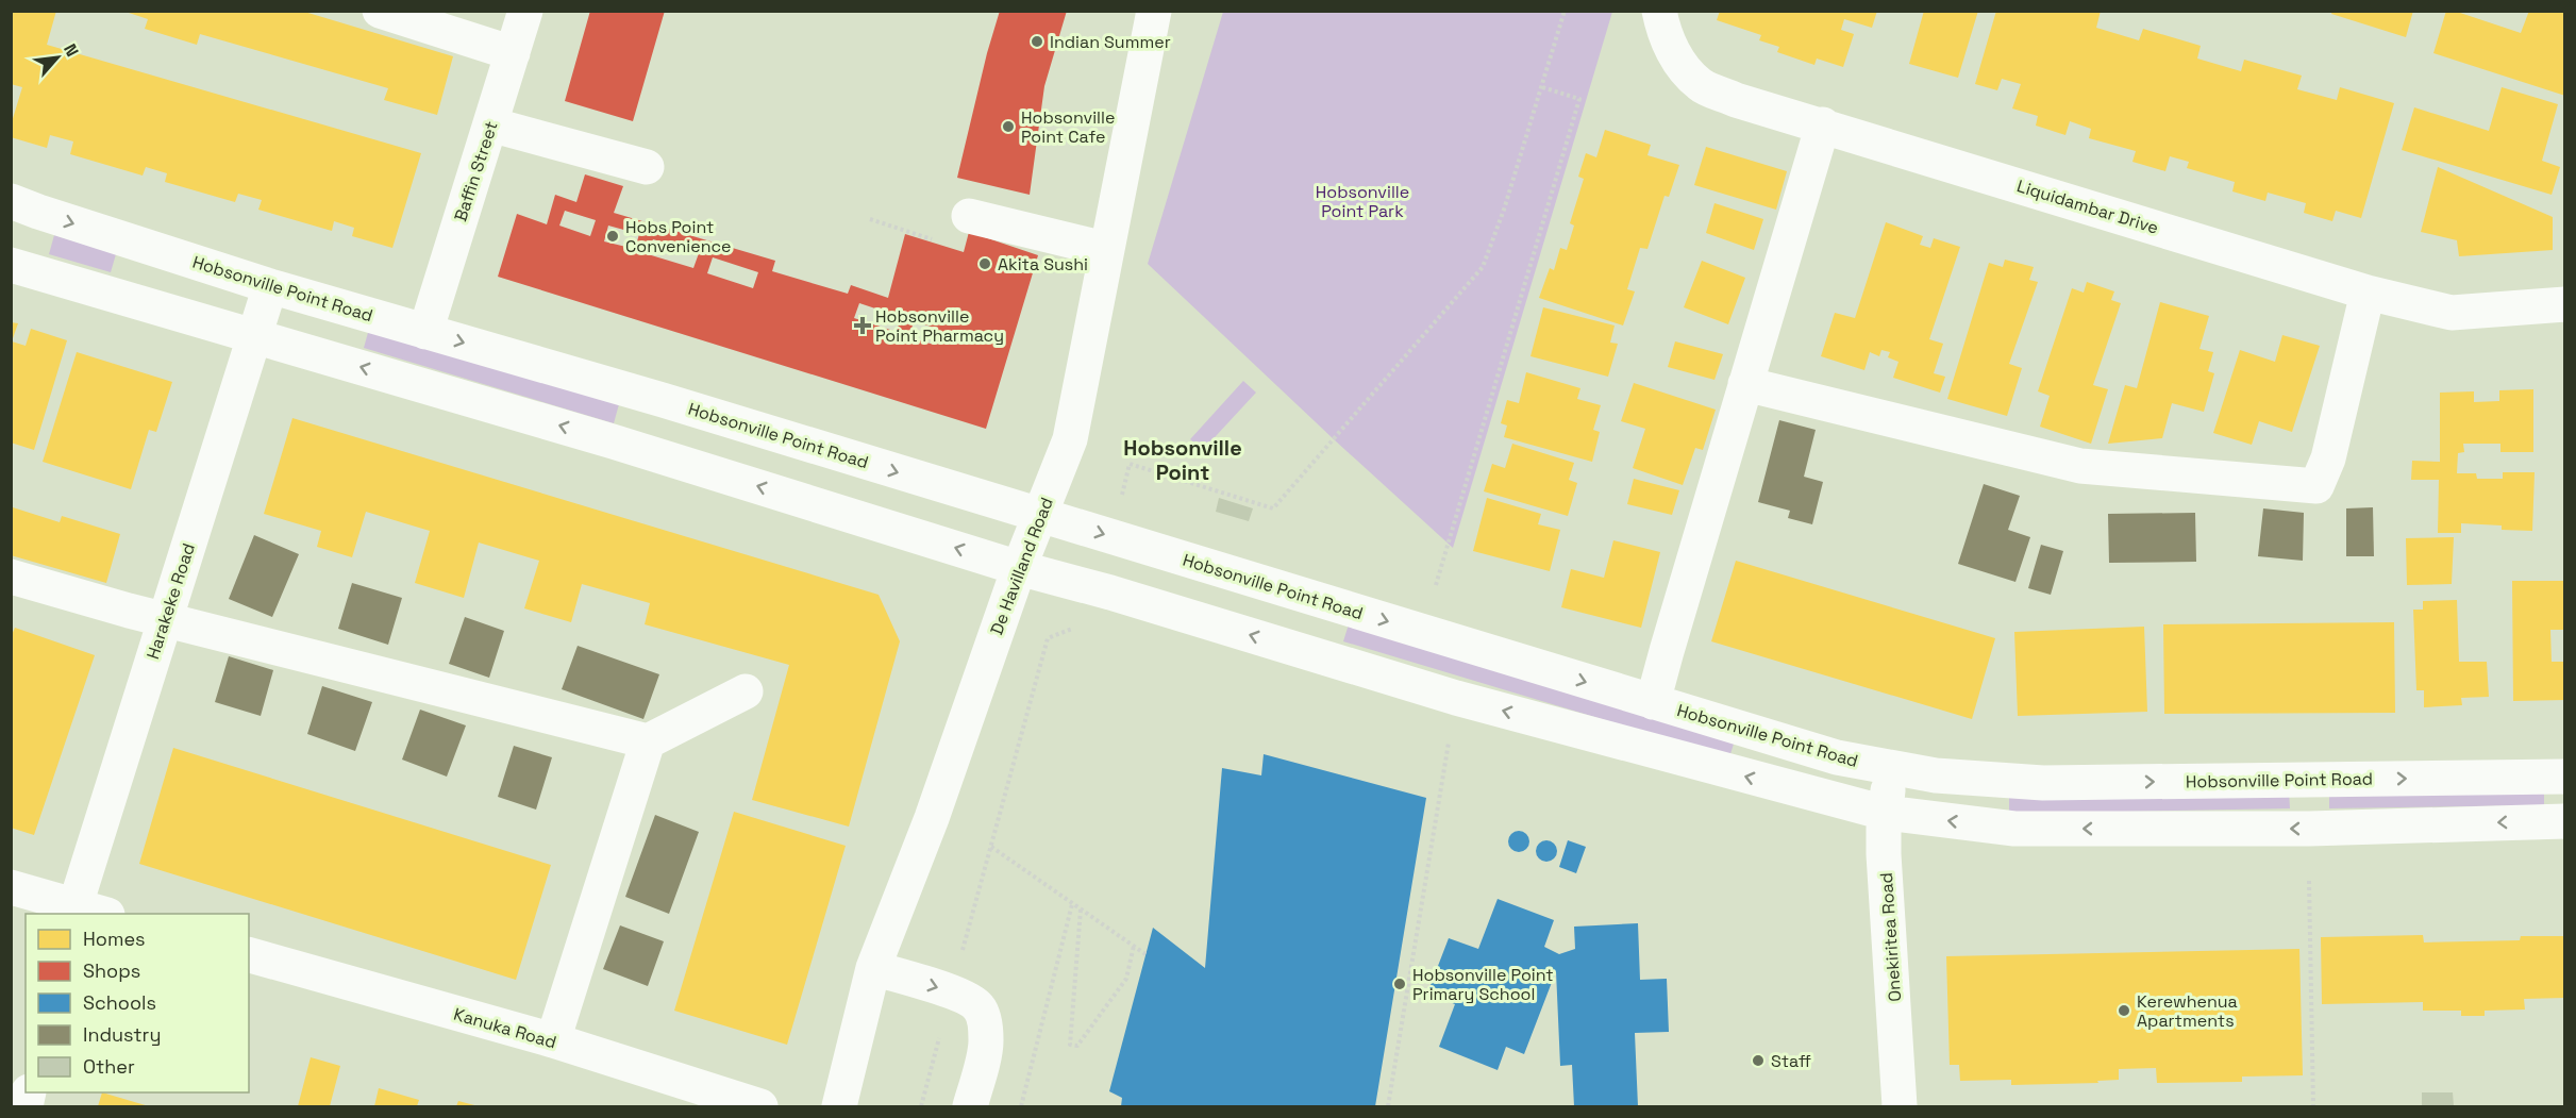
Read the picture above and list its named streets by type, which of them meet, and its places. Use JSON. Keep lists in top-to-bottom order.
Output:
{
  "streets": {
    "street": [
      "Baffin Street",
      "Liquidambar Drive",
      "Hobsonville Point Road",
      "De Havilland Road",
      "Harakeke Road",
      "Onekiritea Road",
      "Kanuka Road"
    ]
  },
  "crossings": [
    ["Baffin Street", "Hobsonville Point Road"],
    ["Hobsonville Point Road", "De Havilland Road"],
    ["Hobsonville Point Road", "Harakeke Road"],
    ["Hobsonville Point Road", "Onekiritea Road"]
  ],
  "districts": ["Hobsonville Point"],
  "parks": ["Hobsonville Point Park"],
  "places": {
    "other": [
      "Indian Summer",
      "Hobsonville Point Cafe",
      "Hobs Point Convenience",
      "Akita Sushi",
      "Hobsonville Point Primary School",
      "Kerewhenua Apartments",
      "Staff"
    ],
    "health": ["Hobsonville Point Pharmacy"]
  },
  "legend": [
    "Homes",
    "Shops",
    "Schools",
    "Industry",
    "Other"
  ],
  "north": "top right"
}
